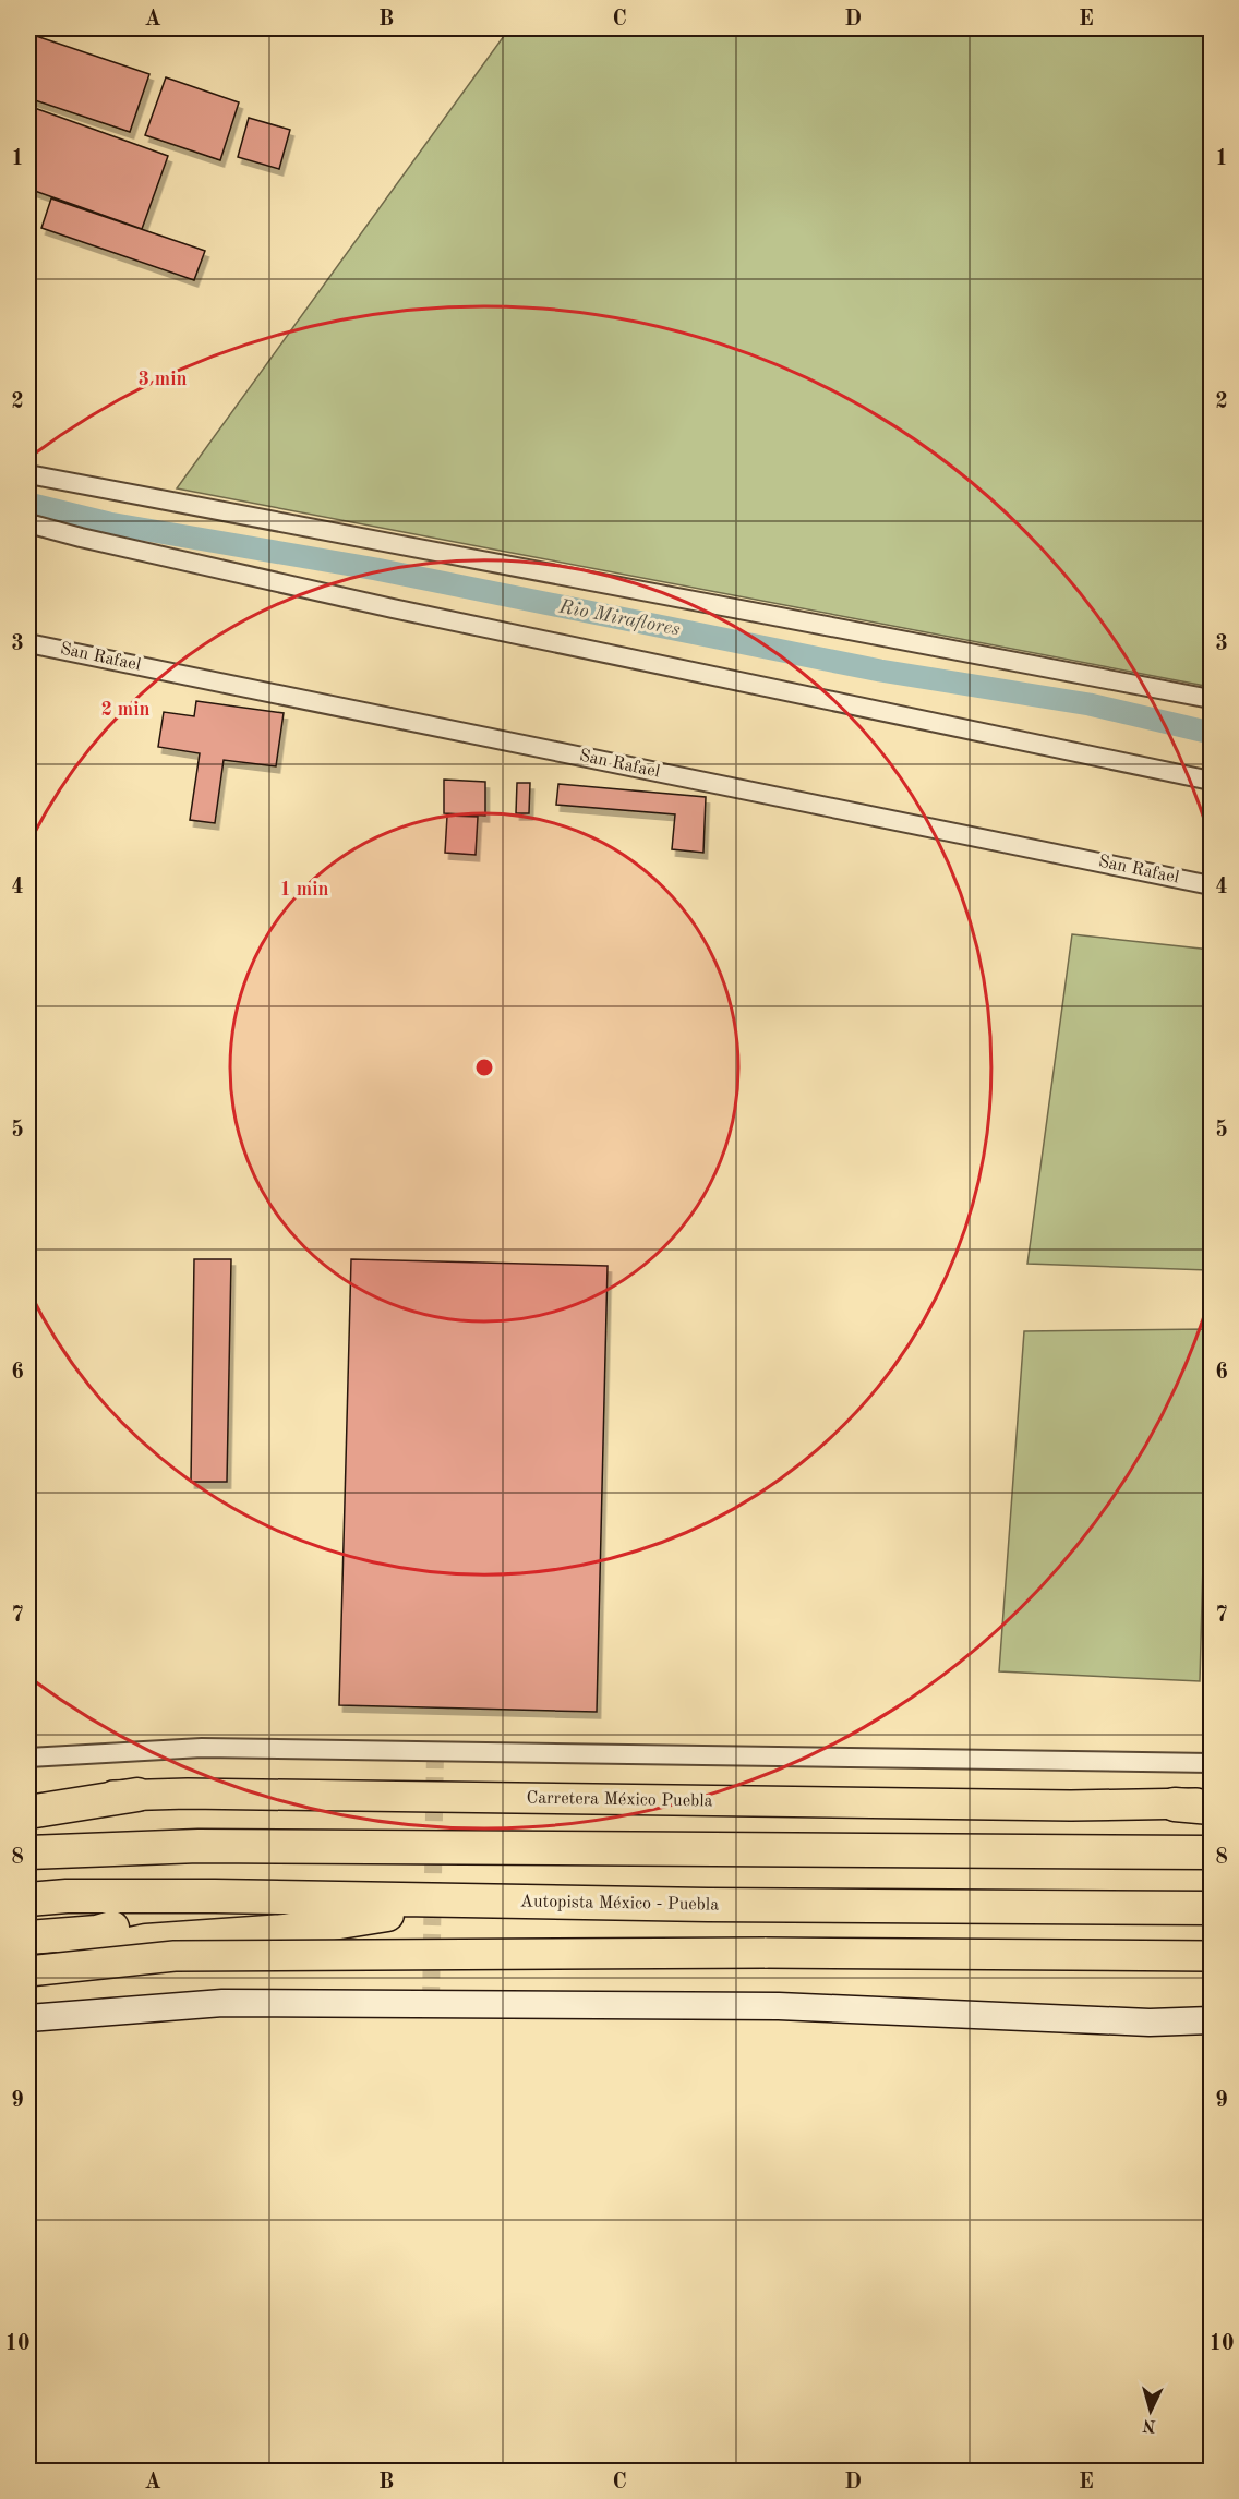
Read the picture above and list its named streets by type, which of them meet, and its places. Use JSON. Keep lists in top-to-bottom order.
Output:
{
  "streets": {
    "highway": ["Carretera México Puebla", "Autopista México - Puebla"],
    "street": ["San Rafael"]
  },
  "water": ["Rio Miraflores"],
  "north": "bottom",
  "grid": {
    "columns": [
      "A",
      "B",
      "C",
      "D",
      "E"
    ],
    "rows": [
      "1",
      "2",
      "3",
      "4",
      "5",
      "6",
      "7",
      "8",
      "9",
      "10"
    ]
  },
  "rings": ["3 min", "2 min", "1 min"]
}
